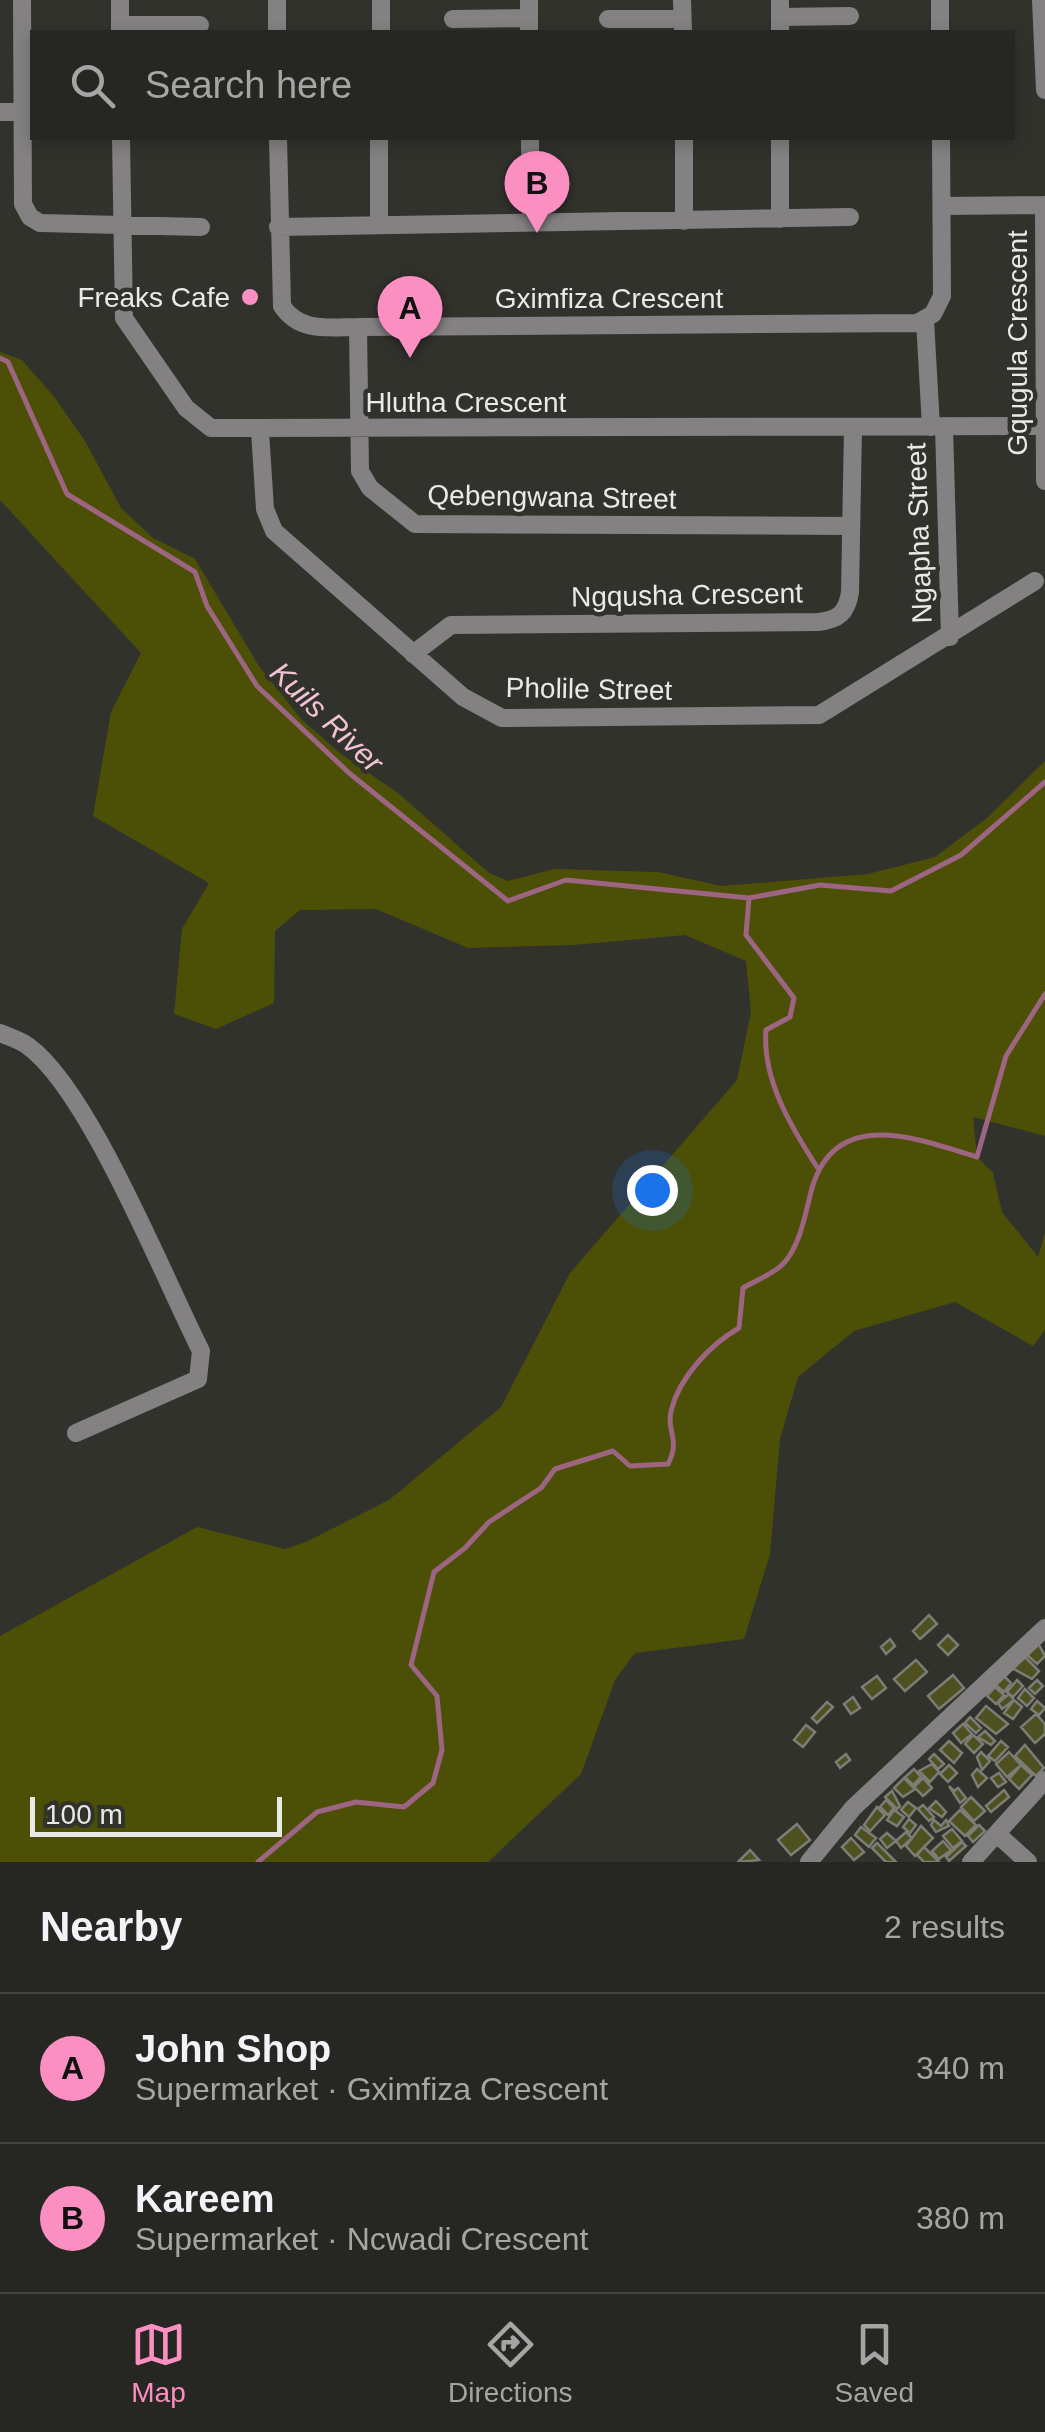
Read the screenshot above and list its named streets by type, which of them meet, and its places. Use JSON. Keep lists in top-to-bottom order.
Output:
{
  "streets": {
    "street": [
      "Gximfiza Crescent",
      "Gqugula Crescent",
      "Hlutha Crescent",
      "Qebengwana Street",
      "Ngapha Street",
      "Ngqusha Crescent",
      "Pholile Street"
    ]
  },
  "crossings": [
    ["Gximfiza Crescent", "Qebengwana Street"],
    ["Gximfiza Crescent", "Ngapha Street"],
    ["Gqugula Crescent", "Hlutha Crescent"],
    ["Hlutha Crescent", "Qebengwana Street"],
    ["Hlutha Crescent", "Ngapha Street"],
    ["Hlutha Crescent", "Ngqusha Crescent"],
    ["Hlutha Crescent", "Pholile Street"],
    ["Qebengwana Street", "Ngqusha Crescent"],
    ["Ngapha Street", "Pholile Street"],
    ["Ngqusha Crescent", "Pholile Street"]
  ],
  "water": ["Kuils River"],
  "places": ["Freaks Cafe"],
  "scale_bar": "100 m",
  "page": {
    "search": "Search here",
    "pins": ["B", "A"],
    "scale": "100 m",
    "heading": ["Nearby", "2 results"],
    "list": [
      {
        "mark": "A",
        "name": "John Shop",
        "note": "Supermarket · Gximfiza Crescent",
        "value": "340 m"
      },
      {
        "mark": "B",
        "name": "Kareem",
        "note": "Supermarket · Ncwadi Crescent",
        "value": "380 m"
      }
    ],
    "nav": ["Map", "Directions", "Saved"]
  }
}
